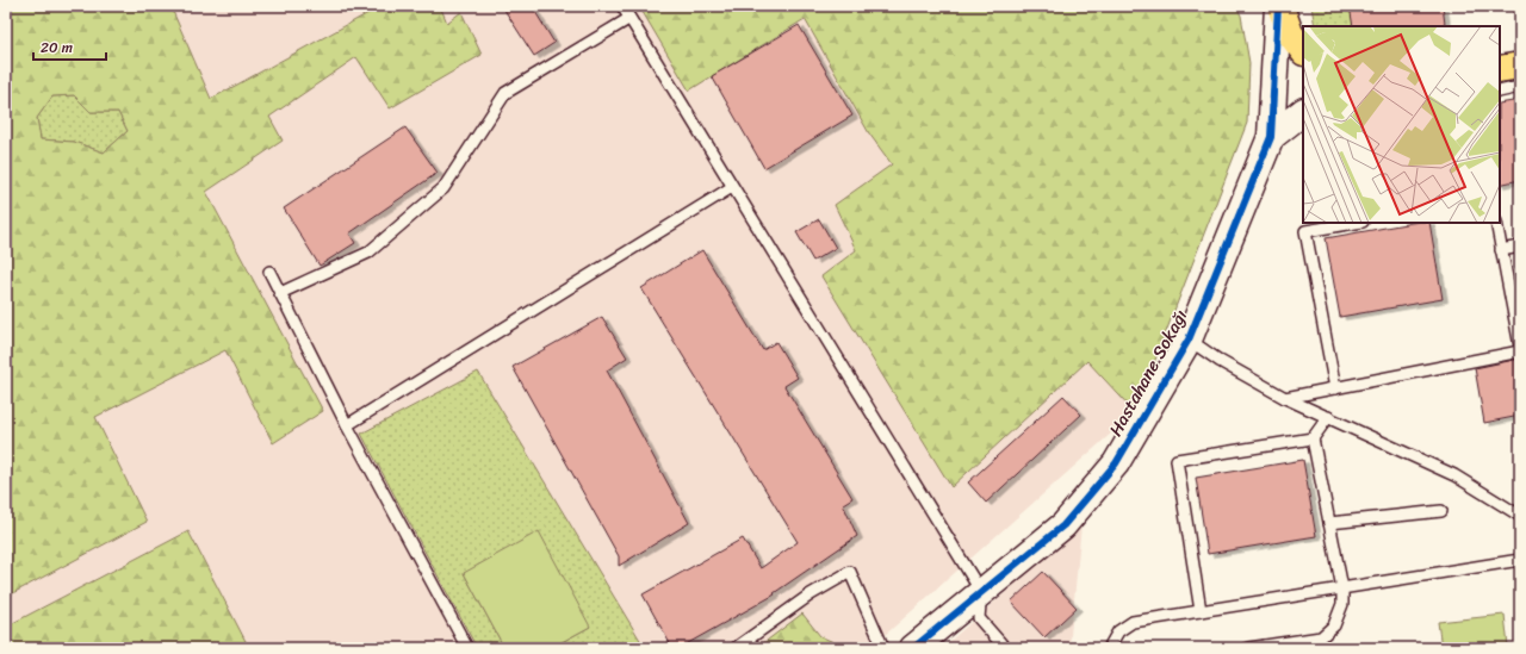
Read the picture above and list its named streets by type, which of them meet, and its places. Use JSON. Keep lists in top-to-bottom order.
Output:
{
  "streets": {
    "street": ["Hastahane Sokağı"]
  },
  "scale_bar": "20 m"
}
